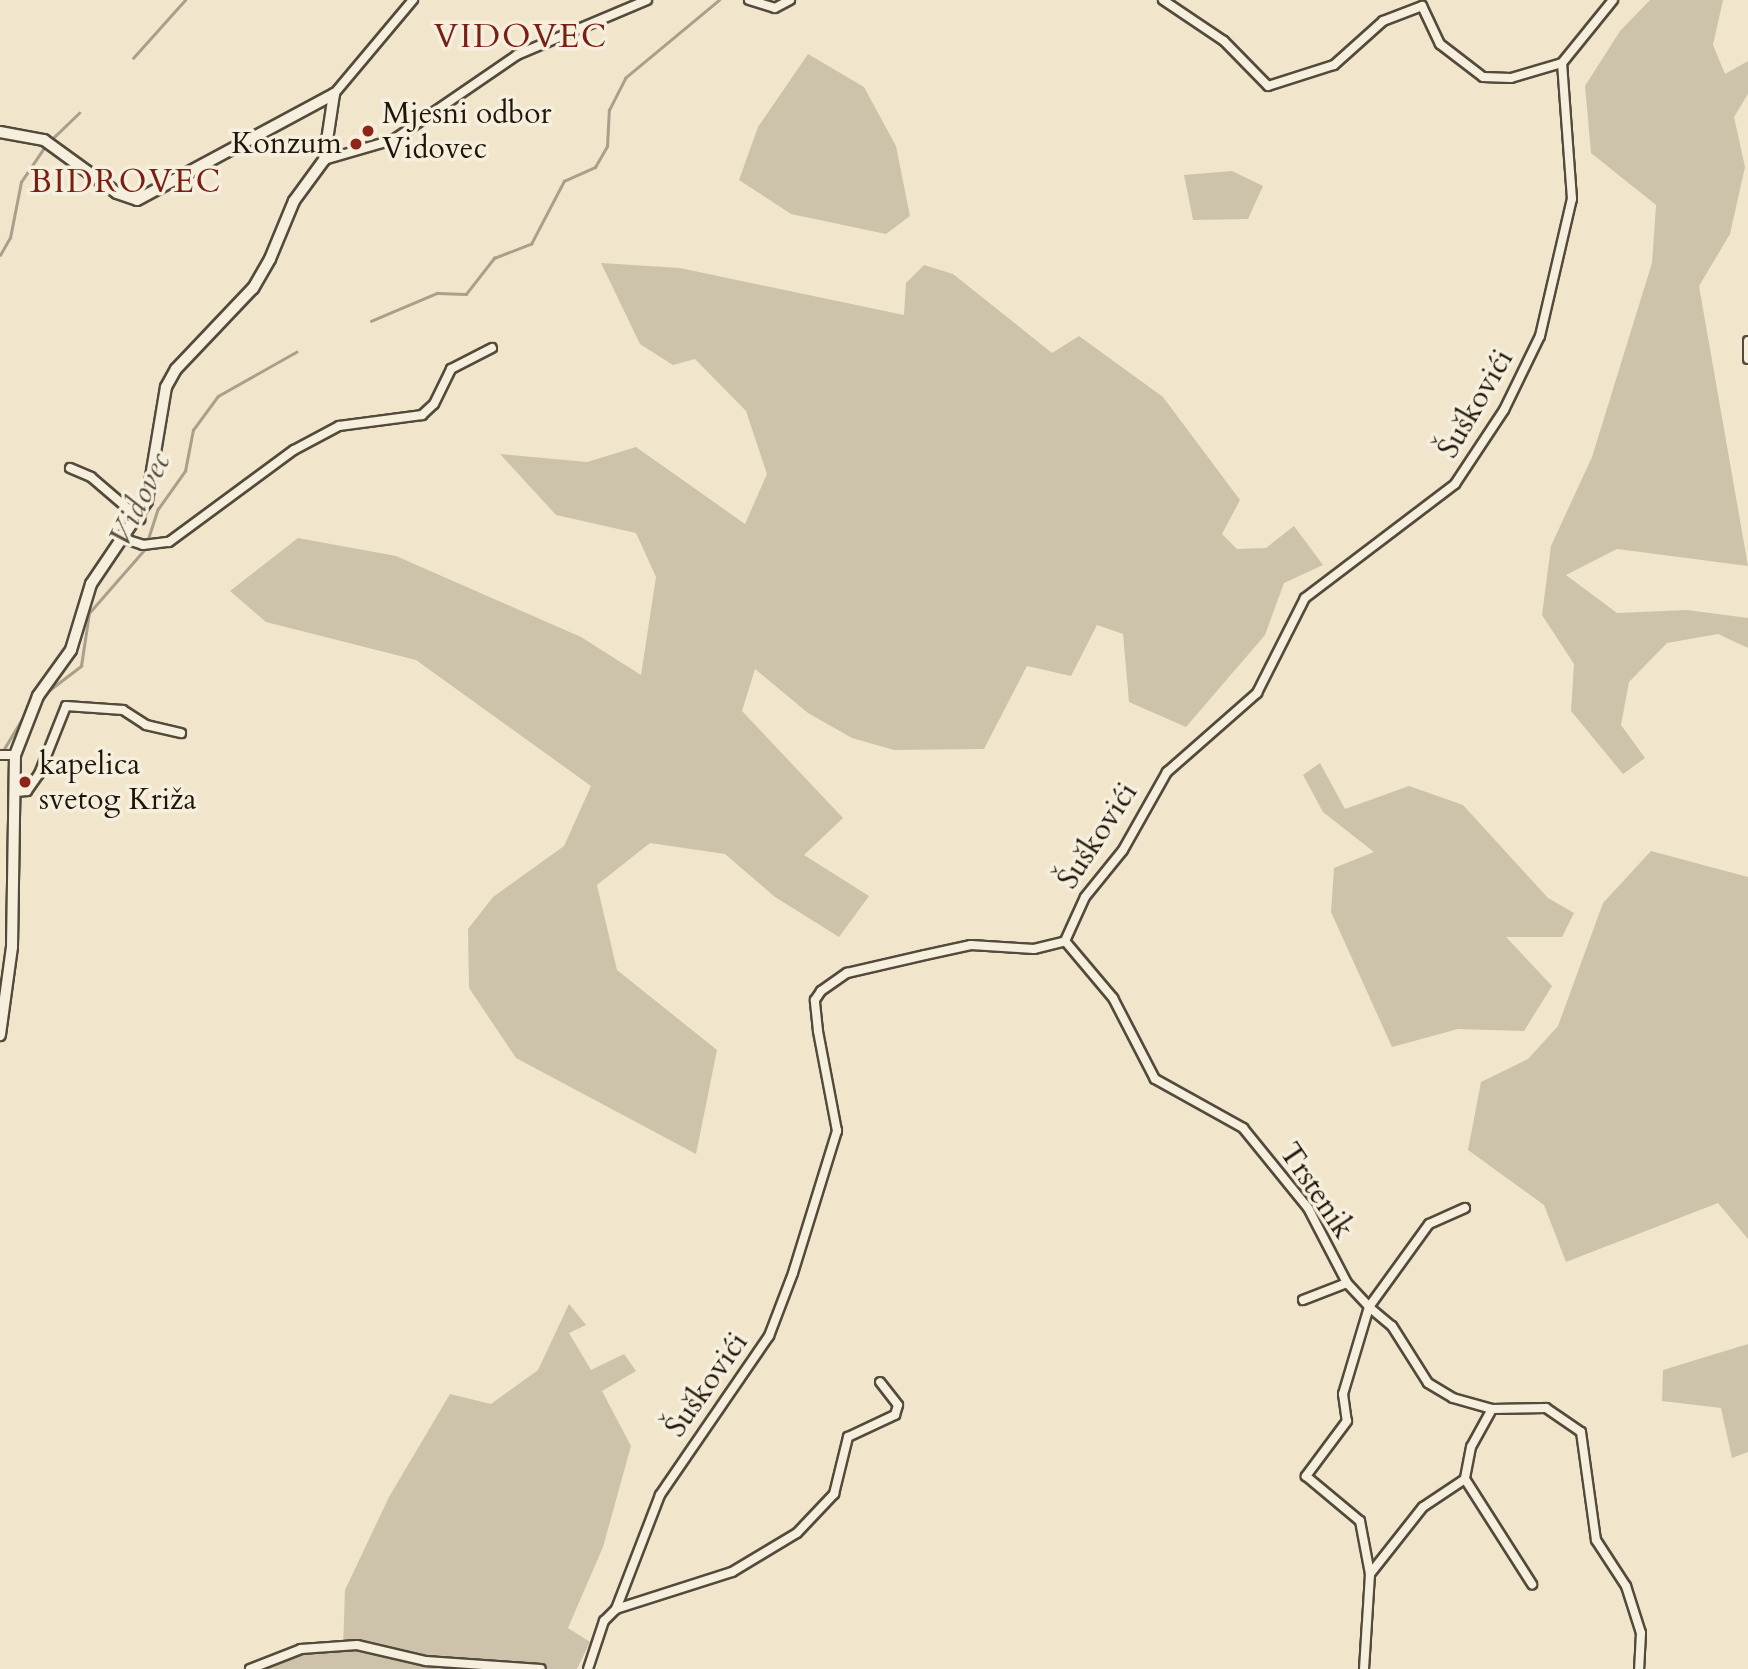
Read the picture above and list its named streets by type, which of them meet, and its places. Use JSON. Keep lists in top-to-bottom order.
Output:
{
  "streets": {
    "street": ["Šuškovići", "Trstenik"]
  },
  "crossings": [
    ["Šuškovići", "Trstenik"]
  ],
  "districts": ["VIDOVEC", "BIDROVEC"],
  "water": ["Vidovec"],
  "places": ["Mjesni odbor Vidovec", "Konzum", "kapelica svetog Križa"]
}
